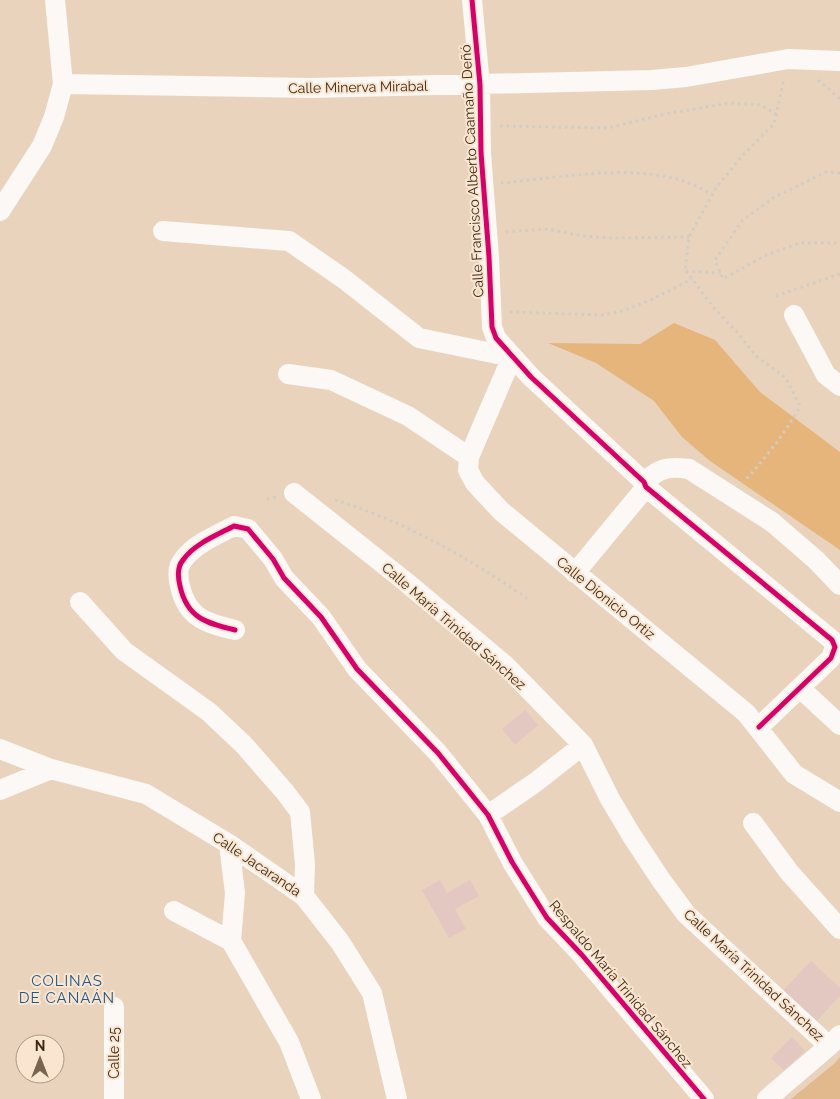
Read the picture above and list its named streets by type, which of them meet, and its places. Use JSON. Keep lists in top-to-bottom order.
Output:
{
  "streets": {
    "street": [
      "Calle Minerva Mirabal",
      "Calle Francisco Alberto Caamaño Deñó",
      "Calle Dionicio Ortiz",
      "Calle María Trinidad Sánchez",
      "Calle Jacaranda",
      "Respaldo María Trinidad Sánchez",
      "Calle 25"
    ]
  },
  "crossings": [
    ["Calle Minerva Mirabal", "Calle Francisco Alberto Caamaño Deñó"],
    ["Calle Francisco Alberto Caamaño Deñó", "Calle Dionicio Ortiz"]
  ],
  "districts": ["COLINAS DE CANAÁN"],
  "north": "top"
}
